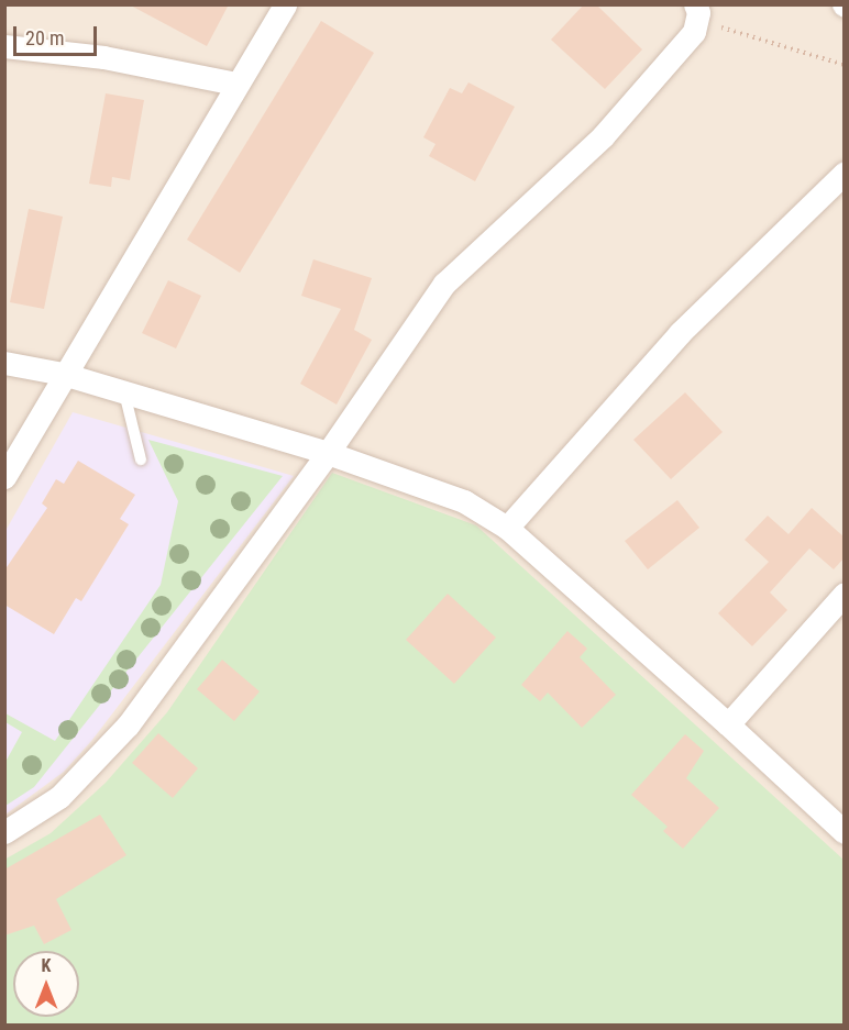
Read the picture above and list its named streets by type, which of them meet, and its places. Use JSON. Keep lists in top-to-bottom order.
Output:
{
  "scale_bar": "20 m",
  "north": "top"
}
